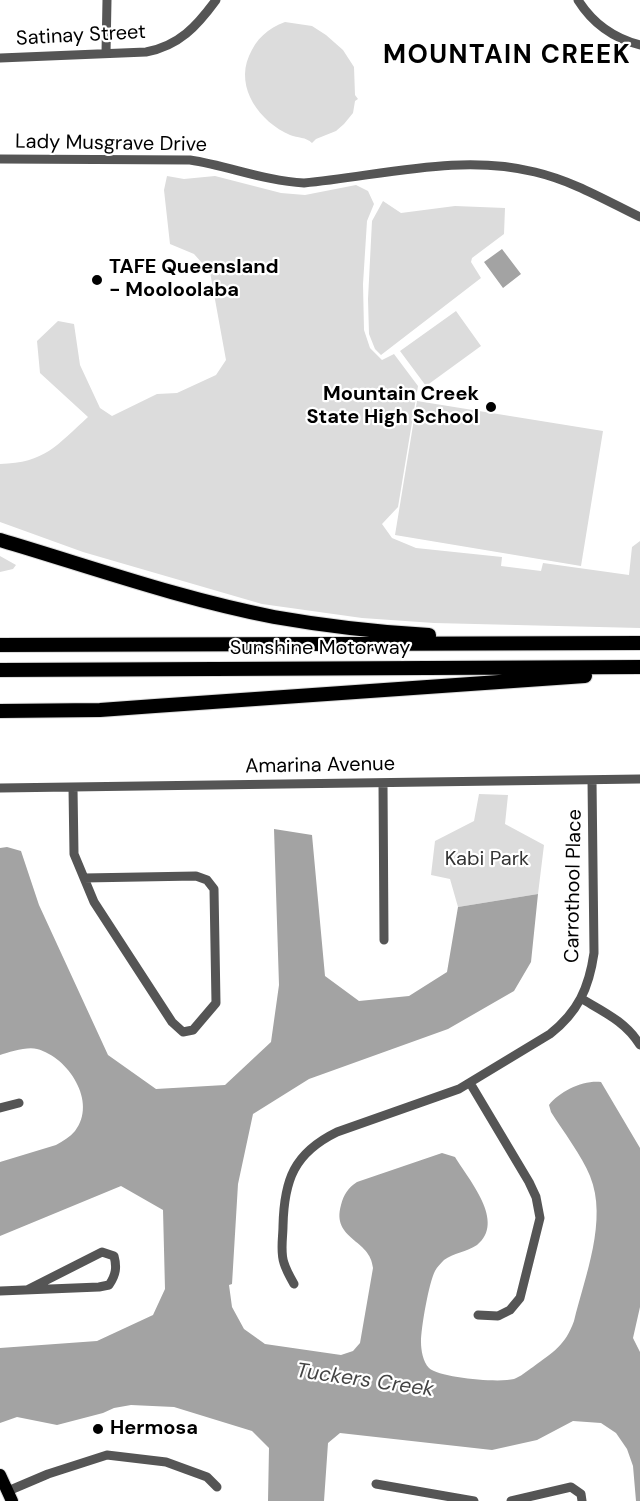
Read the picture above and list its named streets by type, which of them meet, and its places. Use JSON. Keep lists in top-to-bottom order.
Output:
{
  "streets": {
    "highway": ["Sunshine Motorway"],
    "street": [
      "Satinay Street",
      "Lady Musgrave Drive",
      "Amarina Avenue",
      "Carrothool Place"
    ]
  },
  "crossings": [
    ["Amarina Avenue", "Carrothool Place"]
  ],
  "districts": ["MOUNTAIN CREEK"],
  "water": ["Tuckers Creek"],
  "parks": ["Kabi Park"],
  "places": ["TAFE Queensland - Mooloolaba", "Mountain Creek State High School", "Hermosa"]
}
